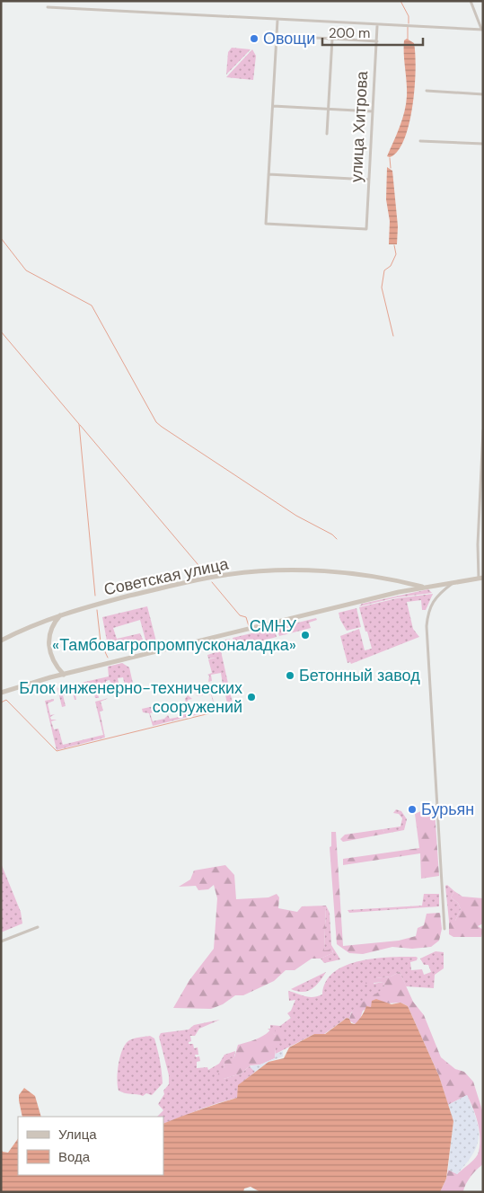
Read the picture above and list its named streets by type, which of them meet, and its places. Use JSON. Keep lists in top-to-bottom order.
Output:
{
  "streets": {
    "main road": ["Советская улица"],
    "street": ["улица Хитрова"]
  },
  "places": [
    "Овощи",
    "СМНУ «Тамбовагропромпусконаладка»",
    "Бетонный завод",
    "Блок инженерно-технических сооружений",
    "Бурьян"
  ],
  "legend": ["Улица", "Вода"],
  "scale_bar": "200 m"
}
